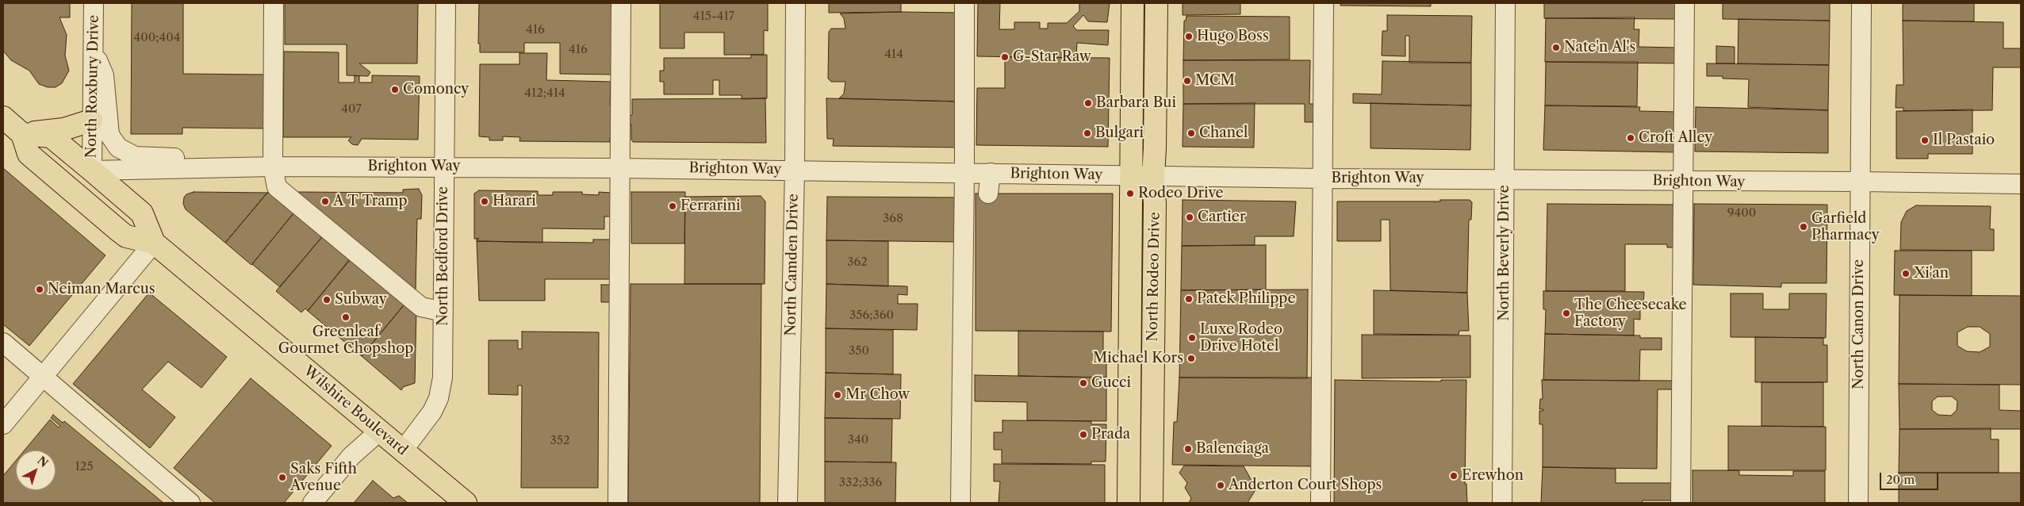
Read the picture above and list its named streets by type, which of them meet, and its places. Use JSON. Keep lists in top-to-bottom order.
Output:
{
  "streets": {
    "main road": ["North Rodeo Drive", "Wilshire Boulevard"],
    "street": [
      "North Roxbury Drive",
      "Brighton Way",
      "North Beverly Drive",
      "North Bedford Drive",
      "North Camden Drive",
      "North Canon Drive"
    ]
  },
  "crossings": [
    ["North Roxbury Drive", "Brighton Way"],
    ["North Roxbury Drive", "Wilshire Boulevard"],
    ["Brighton Way", "North Beverly Drive"],
    ["Brighton Way", "North Bedford Drive"],
    ["Brighton Way", "North Camden Drive"],
    ["Brighton Way", "North Rodeo Drive"],
    ["Brighton Way", "North Canon Drive"],
    ["Brighton Way", "Wilshire Boulevard"],
    ["North Bedford Drive", "Wilshire Boulevard"]
  ],
  "places": [
    "Hugo Boss",
    "Nate'n Al's",
    "G-Star Raw",
    "MCM",
    "Comoncy",
    "Barbara Bui",
    "Bulgari",
    "Chanel",
    "Croft Alley",
    "Il Pastaio",
    "Rodeo Drive",
    "A T Tramp",
    "Harari",
    "Ferrarini",
    "Cartier",
    "Garfield Pharmacy",
    "Xi'an",
    "Neiman Marcus",
    "Patek Philippe",
    "Subway",
    "The Cheesecake Factory",
    "Greenleaf Gourmet Chopshop",
    "Luxe Rodeo Drive Hotel",
    "Michael Kors",
    "Gucci",
    "Mr Chow",
    "Prada",
    "Balenciaga",
    "Erewhon",
    "Saks Fifth Avenue",
    "Anderton Court Shops"
  ],
  "house_numbers": [
    "415-417",
    "416",
    "400;404",
    "416",
    "414",
    "412;414",
    "407",
    "9400",
    "368",
    "362",
    "356;360",
    "350",
    "340",
    "352",
    "125",
    "332;336"
  ],
  "scale_bar": "20 m",
  "north": "top right"
}
